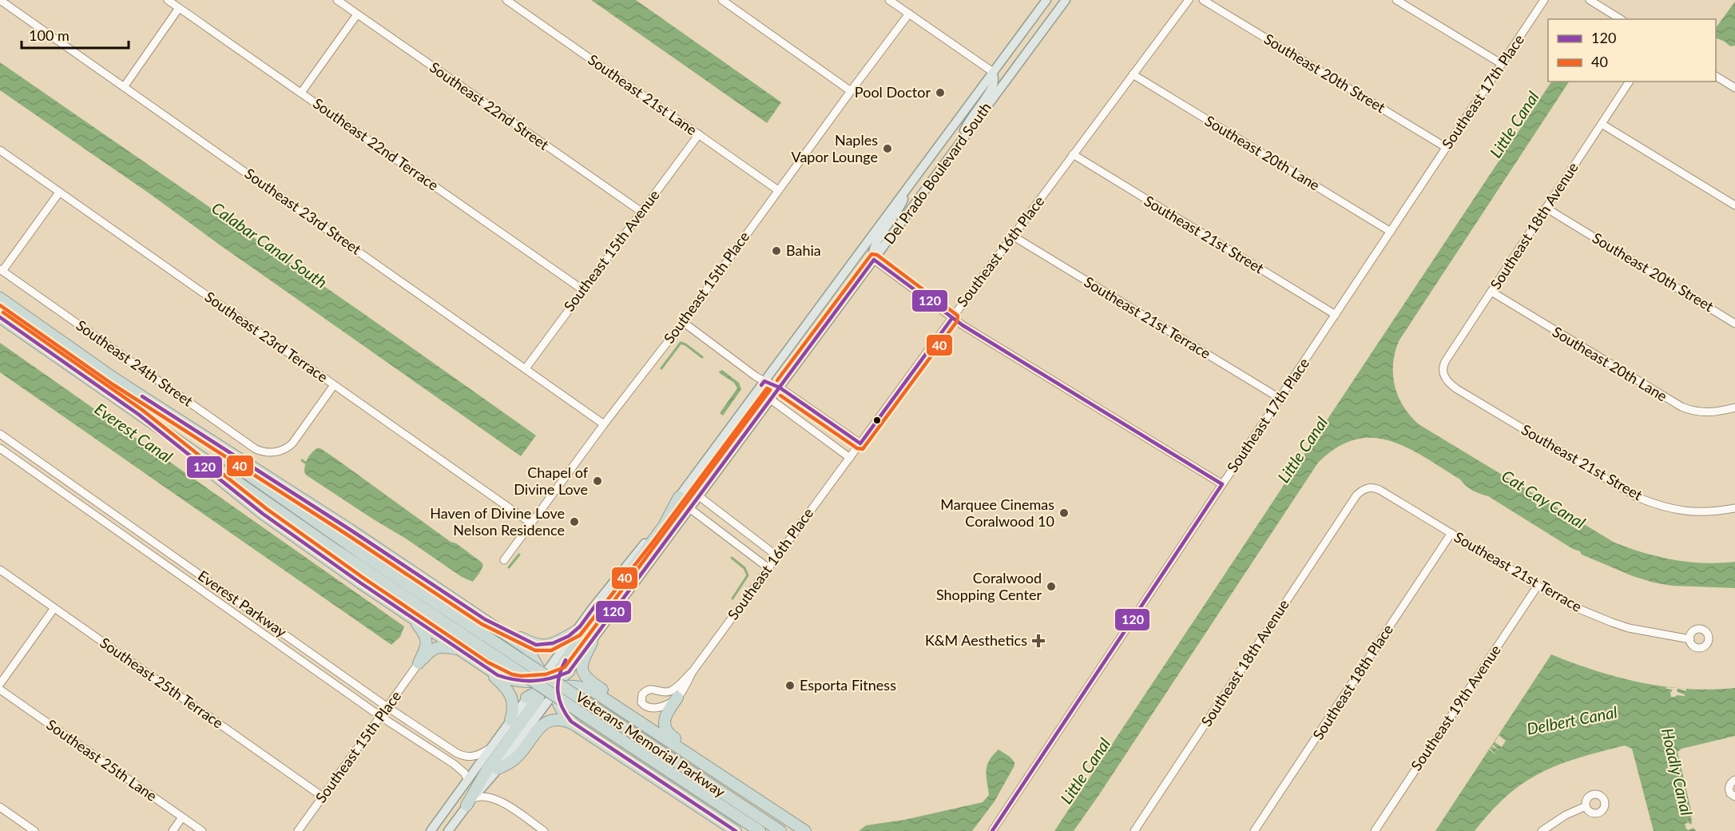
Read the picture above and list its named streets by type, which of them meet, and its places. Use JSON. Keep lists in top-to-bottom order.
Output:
{
  "streets": {
    "highway": ["Veterans Memorial Parkway"],
    "main road": ["Del Prado Boulevard South"],
    "street": [
      "Southeast 20th Street",
      "Southeast 17th Place",
      "Southeast 21st Lane",
      "Southeast 22nd Street",
      "Southeast 22nd Terrace",
      "Southeast 20th Lane",
      "Southeast 23rd Street",
      "Southeast 18th Avenue",
      "Southeast 21st Street",
      "Southeast 15th Avenue",
      "Southeast 16th Place",
      "Southeast 15th Place",
      "Southeast 21st Terrace",
      "Southeast 23rd Terrace",
      "Southeast 24th Street",
      "Everest Parkway",
      "Southeast 18th Place",
      "Southeast 25th Terrace",
      "Southeast 19th Avenue",
      "Southeast 25th Lane"
    ]
  },
  "crossings": [
    ["Southeast 20th Street", "Southeast 17th Place"],
    ["Southeast 20th Street", "Southeast 18th Avenue"],
    ["Southeast 17th Place", "Southeast 20th Lane"],
    ["Southeast 17th Place", "Southeast 21st Street"],
    ["Southeast 17th Place", "Southeast 21st Terrace"],
    ["Southeast 21st Lane", "Southeast 15th Avenue"],
    ["Southeast 21st Lane", "Southeast 15th Place"],
    ["Southeast 22nd Street", "Southeast 15th Avenue"],
    ["Southeast 22nd Terrace", "Southeast 15th Avenue"],
    ["Southeast 20th Lane", "Southeast 18th Avenue"],
    ["Southeast 20th Lane", "Southeast 16th Place"],
    ["Southeast 23rd Street", "Southeast 15th Avenue"],
    ["Southeast 23rd Street", "Southeast 15th Place"],
    ["Southeast 18th Avenue", "Southeast 21st Street"],
    ["Southeast 18th Avenue", "Southeast 21st Terrace"],
    ["Southeast 21st Street", "Southeast 16th Place"],
    ["Southeast 16th Place", "Southeast 21st Terrace"],
    ["Southeast 15th Place", "Southeast 23rd Terrace"],
    ["Southeast 15th Place", "Everest Parkway"],
    ["Southeast 15th Place", "Southeast 25th Terrace"],
    ["Southeast 21st Terrace", "Southeast 18th Place"],
    ["Southeast 21st Terrace", "Southeast 19th Avenue"],
    ["Southeast 23rd Terrace", "Southeast 24th Street"]
  ],
  "water": [
    "Little Canal",
    "Calabar Canal South",
    "Everest Canal",
    "Cat Cay Canal",
    "Delbert Canal",
    "Hoadly Canal"
  ],
  "places": {
    "other": [
      "Pool Doctor",
      "Naples Vapor Lounge",
      "Bahia",
      "Chapel of Divine Love",
      "Marquee Cinemas Coralwood 10",
      "Haven of Divine Love Nelson Residence",
      "Coralwood Shopping Center",
      "Esporta Fitness"
    ],
    "health": ["K&M Aesthetics"]
  },
  "lines": ["transit line 40", "transit line 120"],
  "legend": ["120", "40"],
  "scale_bar": "100 m"
}
